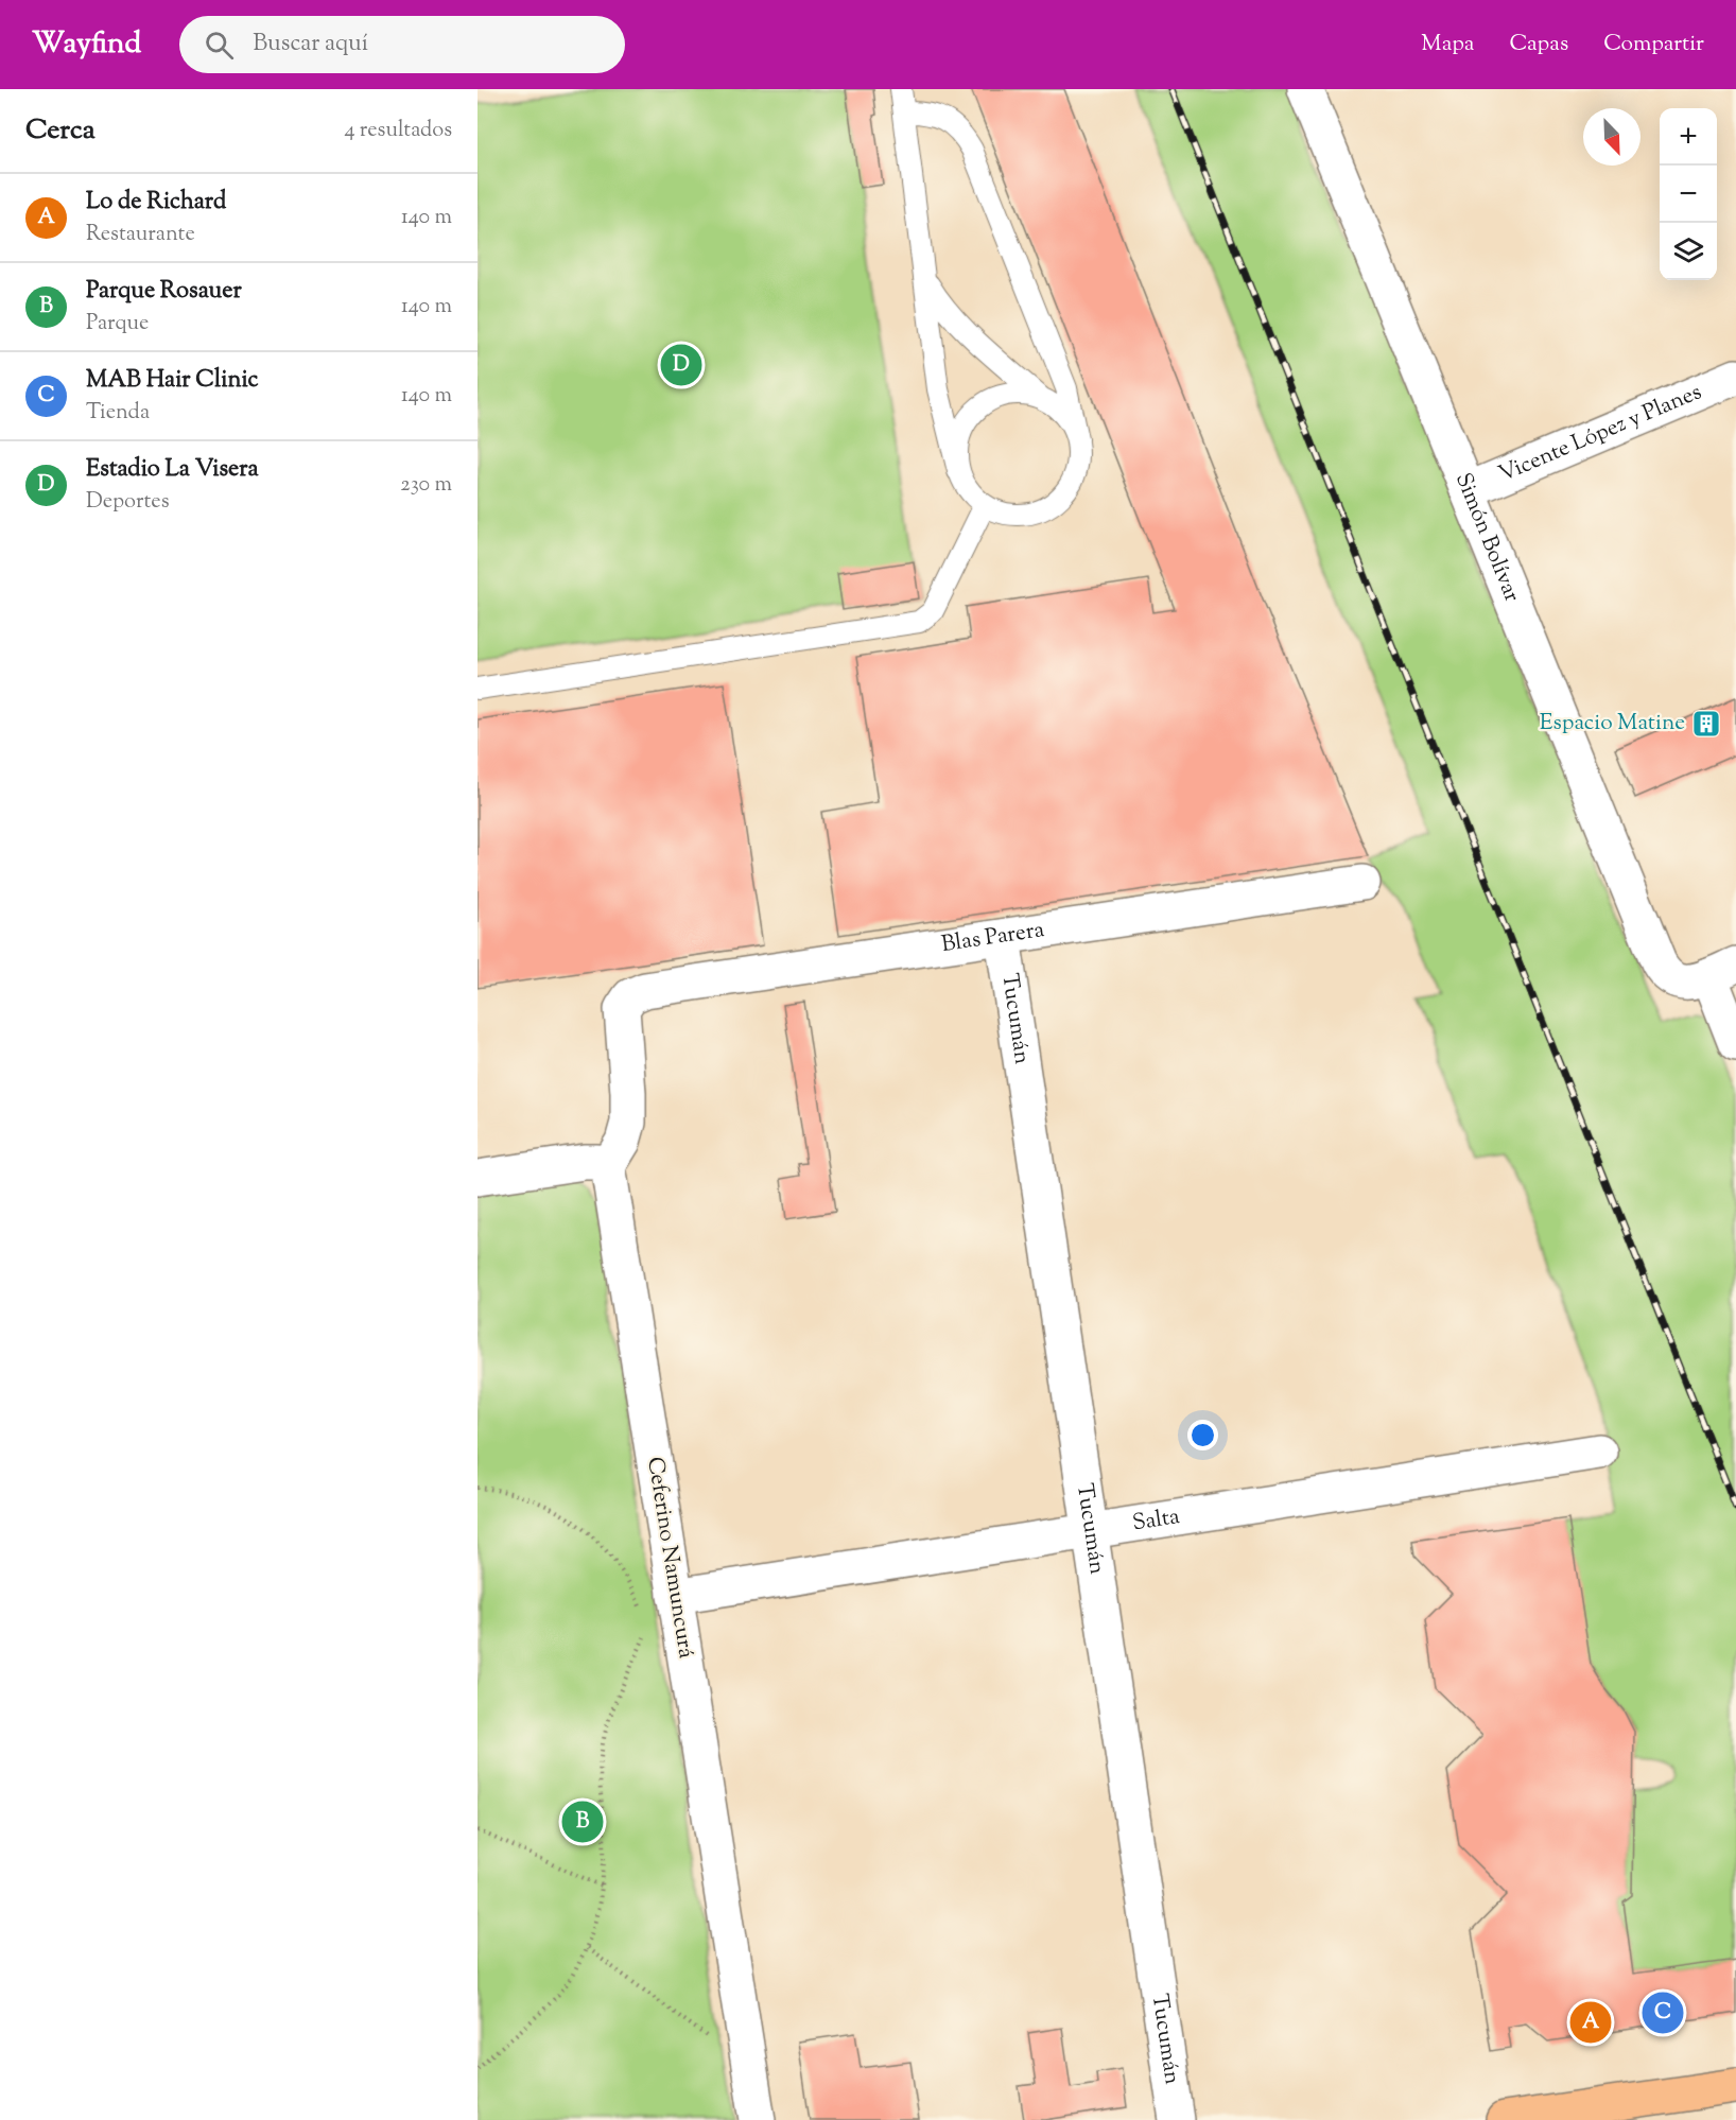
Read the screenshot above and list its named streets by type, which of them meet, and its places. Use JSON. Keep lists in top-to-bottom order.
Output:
{
  "streets": {
    "street": [
      "Vicente López y Planes",
      "Simón Bolívar",
      "Blas Parera",
      "Tucumán",
      "Salta",
      "Ceferino Namuncurá"
    ]
  },
  "crossings": [
    ["Vicente López y Planes", "Simón Bolívar"],
    ["Blas Parera", "Tucumán"],
    ["Blas Parera", "Ceferino Namuncurá"],
    ["Tucumán", "Salta"],
    ["Salta", "Ceferino Namuncurá"]
  ],
  "places": {
    "building": ["Espacio Matine"]
  },
  "north": "bottom right",
  "page": {
    "header": "Wayfind",
    "search": "Buscar aquí",
    "nav": ["Mapa", "Capas", "Compartir"],
    "heading": ["Cerca", "4 resultados"],
    "map_buttons": ["+", "−"],
    "list": [
      {
        "mark": "A",
        "name": "Lo de Richard",
        "note": "Restaurante",
        "value": "140 m"
      },
      {
        "mark": "B",
        "name": "Parque Rosauer",
        "note": "Parque",
        "value": "140 m"
      },
      {
        "mark": "C",
        "name": "MAB Hair Clinic",
        "note": "Tienda",
        "value": "140 m"
      },
      {
        "mark": "D",
        "name": "Estadio La Visera",
        "note": "Deportes",
        "value": "230 m"
      }
    ],
    "pins": [
      "D",
      "B",
      "C",
      "A"
    ]
  }
}
